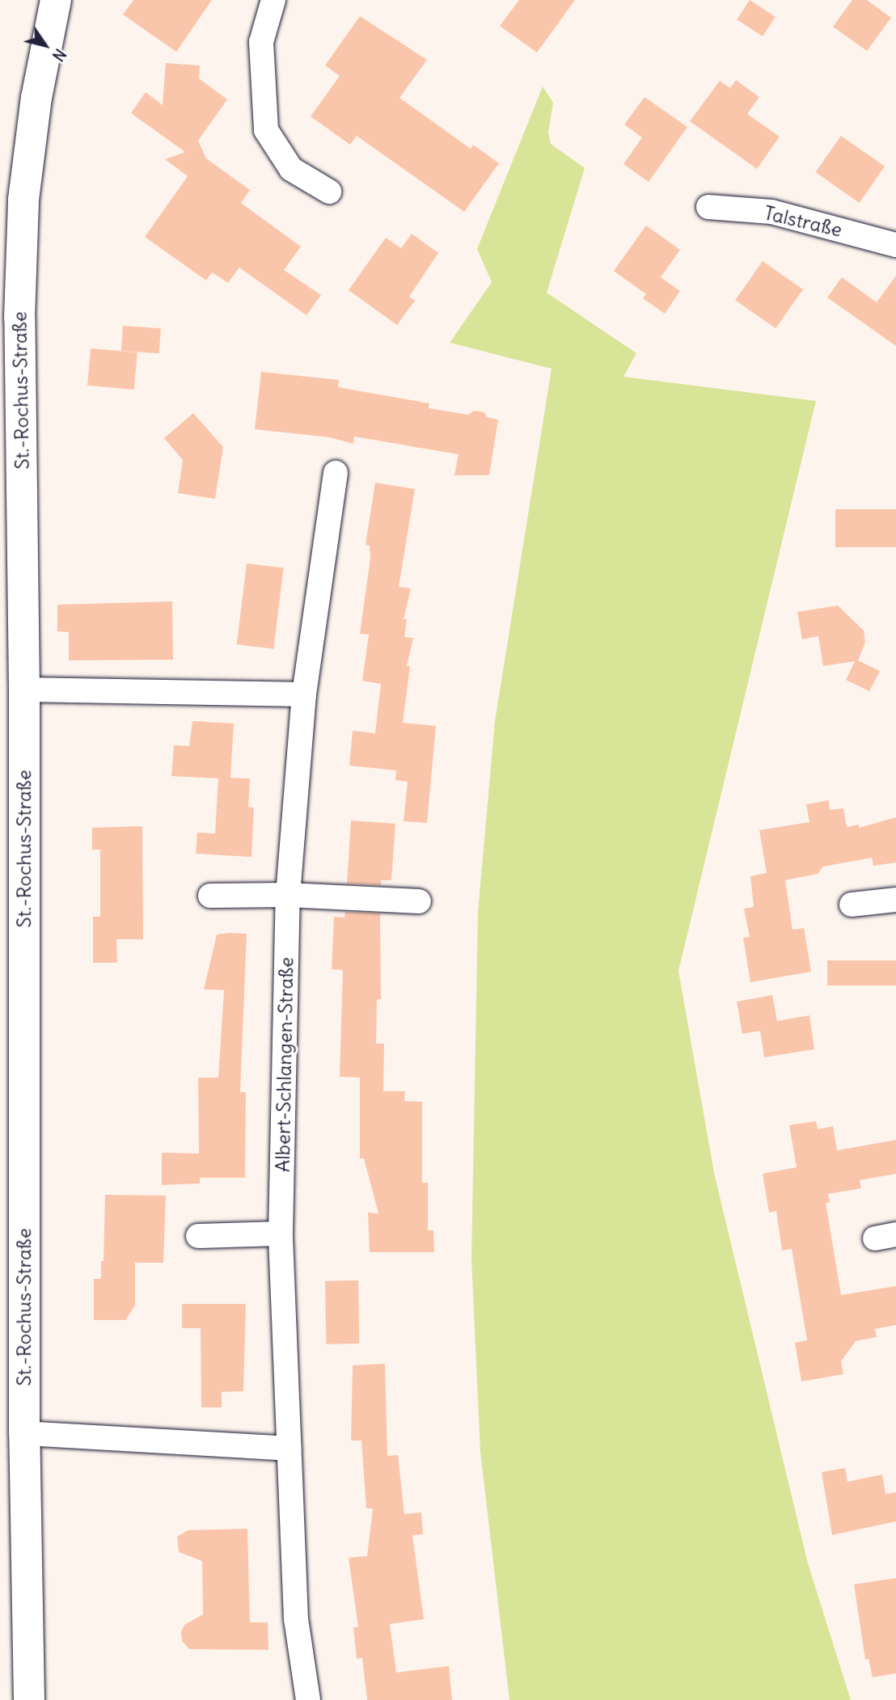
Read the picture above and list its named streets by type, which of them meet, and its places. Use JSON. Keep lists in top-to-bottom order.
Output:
{
  "streets": {
    "street": ["Talstraße", "St.-Rochus-Straße", "Albert-Schlangen-Straße"]
  },
  "north": "bottom right"
}
